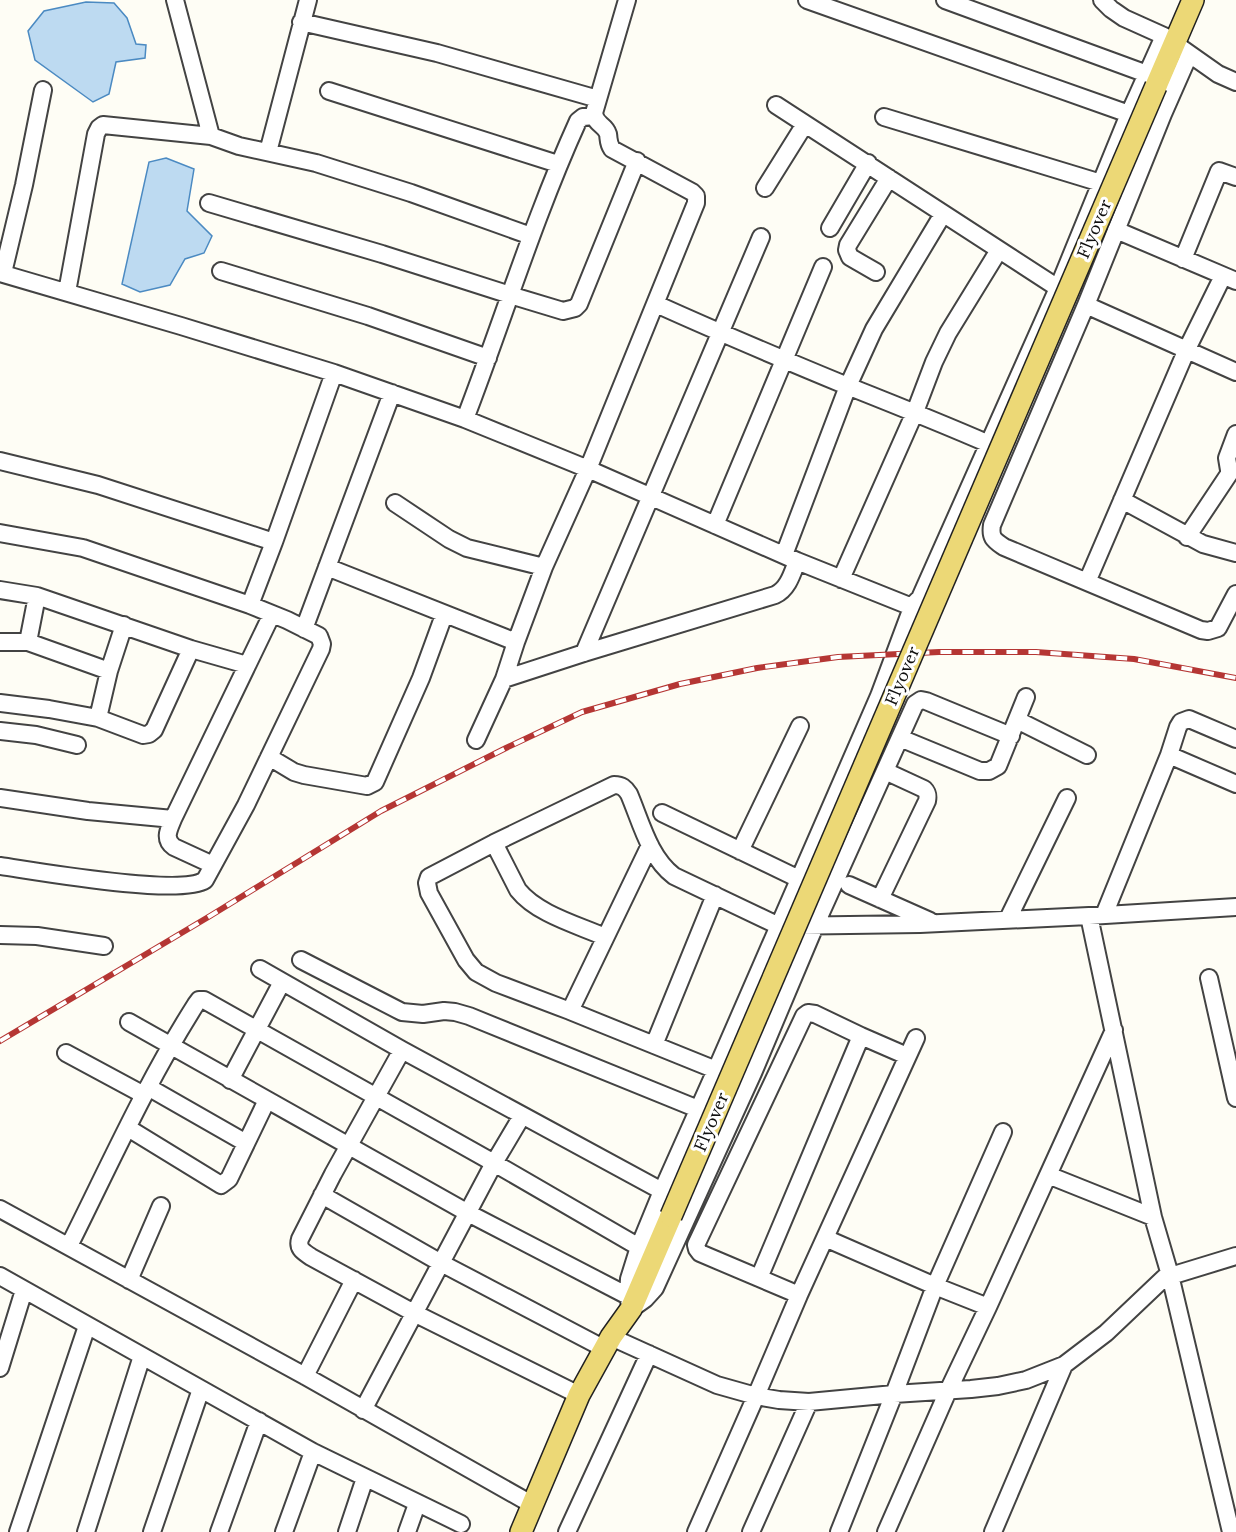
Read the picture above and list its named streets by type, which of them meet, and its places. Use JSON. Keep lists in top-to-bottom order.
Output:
{
  "streets": {
    "main road": ["Flyover"]
  }
}
